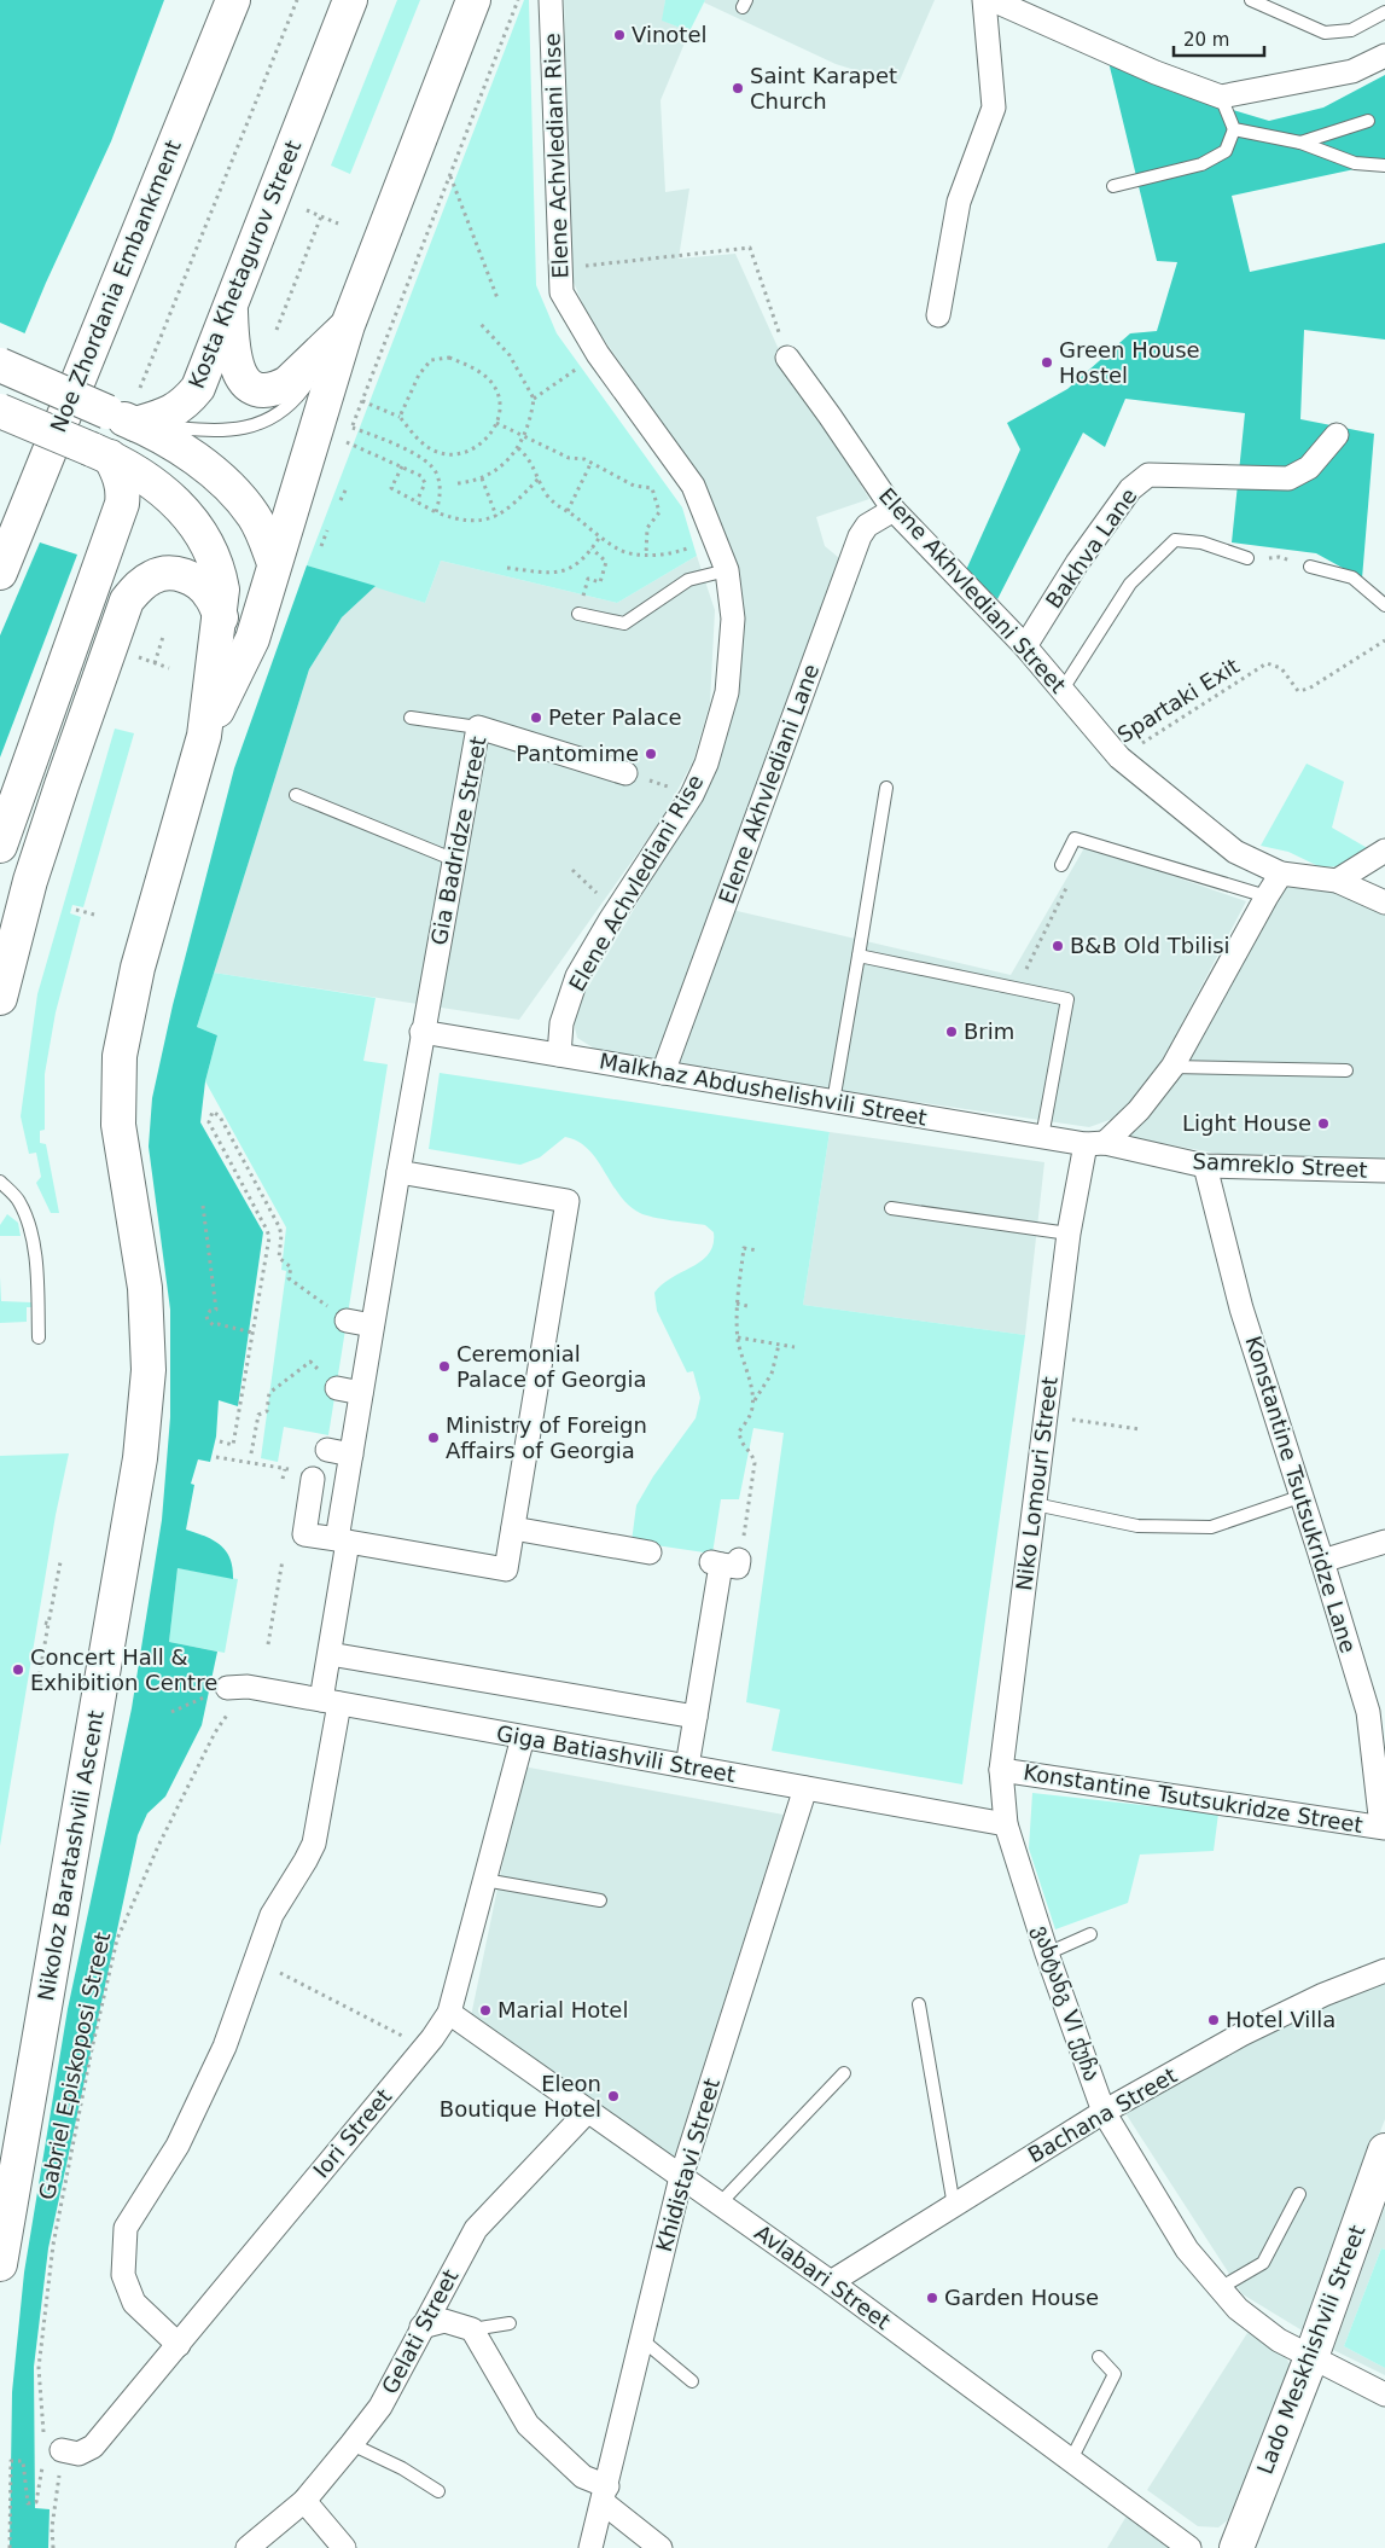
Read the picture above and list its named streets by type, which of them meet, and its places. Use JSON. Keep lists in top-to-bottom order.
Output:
{
  "streets": {
    "main road": [
      "Kosta Khetagurov Street",
      "Noe Zhordania Embankment",
      "Nikoloz Baratashvili Ascent",
      "Lado Meskhishvili Street"
    ],
    "street": [
      "Elene Achvlediani Rise",
      "Bakhva Lane",
      "Elene Akhvlediani Street",
      "Elene Akhvlediani Lane",
      "Gia Badridze Street",
      "Malkhaz Abdushelishvili Street",
      "Samreklo Street",
      "Niko Lomouri Street",
      "Konstantine Tsutsukridze Lane",
      "Giga Batiashvili Street",
      "Konstantine Tsutsukridze Street",
      "ვახტანგ VI ქუჩა",
      "Bachana Street",
      "Iori Street",
      "Khidistavi Street",
      "Avlabari Street",
      "Gelati Street"
    ],
    "path": ["Spartaki Exit", "Gabriel Episkoposi Street"]
  },
  "crossings": [
    ["Elene Achvlediani Rise", "Malkhaz Abdushelishvili Street"],
    ["Bakhva Lane", "Elene Akhvlediani Street"],
    ["Elene Akhvlediani Street", "Spartaki Exit"],
    ["Elene Akhvlediani Street", "Elene Akhvlediani Lane"],
    ["Elene Akhvlediani Lane", "Malkhaz Abdushelishvili Street"],
    ["Gia Badridze Street", "Malkhaz Abdushelishvili Street"],
    ["Gia Badridze Street", "Giga Batiashvili Street"],
    ["Gia Badridze Street", "Iori Street"],
    ["Malkhaz Abdushelishvili Street", "Samreklo Street"],
    ["Malkhaz Abdushelishvili Street", "Niko Lomouri Street"],
    ["Samreklo Street", "Niko Lomouri Street"],
    ["Samreklo Street", "Konstantine Tsutsukridze Lane"],
    ["Niko Lomouri Street", "Giga Batiashvili Street"],
    ["Niko Lomouri Street", "Konstantine Tsutsukridze Street"],
    ["Niko Lomouri Street", "ვახტანგ VI ქუჩა"],
    ["Konstantine Tsutsukridze Lane", "Konstantine Tsutsukridze Street"],
    ["Giga Batiashvili Street", "ვახტანგ VI ქუჩა"],
    ["Giga Batiashvili Street", "Gabriel Episkoposi Street"],
    ["Giga Batiashvili Street", "Iori Street"],
    ["Giga Batiashvili Street", "Khidistavi Street"],
    ["ვახტანგ VI ქუჩა", "Bachana Street"],
    ["ვახტანგ VI ქუჩა", "Lado Meskhishvili Street"],
    ["Bachana Street", "Avlabari Street"],
    ["Iori Street", "Avlabari Street"],
    ["Khidistavi Street", "Avlabari Street"],
    ["Avlabari Street", "Gelati Street"]
  ],
  "places": [
    "Vinotel",
    "Saint Karapet Church",
    "Green House Hostel",
    "Peter Palace",
    "Pantomime",
    "B&B Old Tbilisi",
    "Brim",
    "Light House",
    "Ceremonial Palace of Georgia",
    "Ministry of Foreign Affairs of Georgia",
    "Concert Hall & Exhibition Centre",
    "Marial Hotel",
    "Hotel Villa",
    "Eleon Boutique Hotel",
    "Garden House"
  ],
  "scale_bar": "20 m"
}
